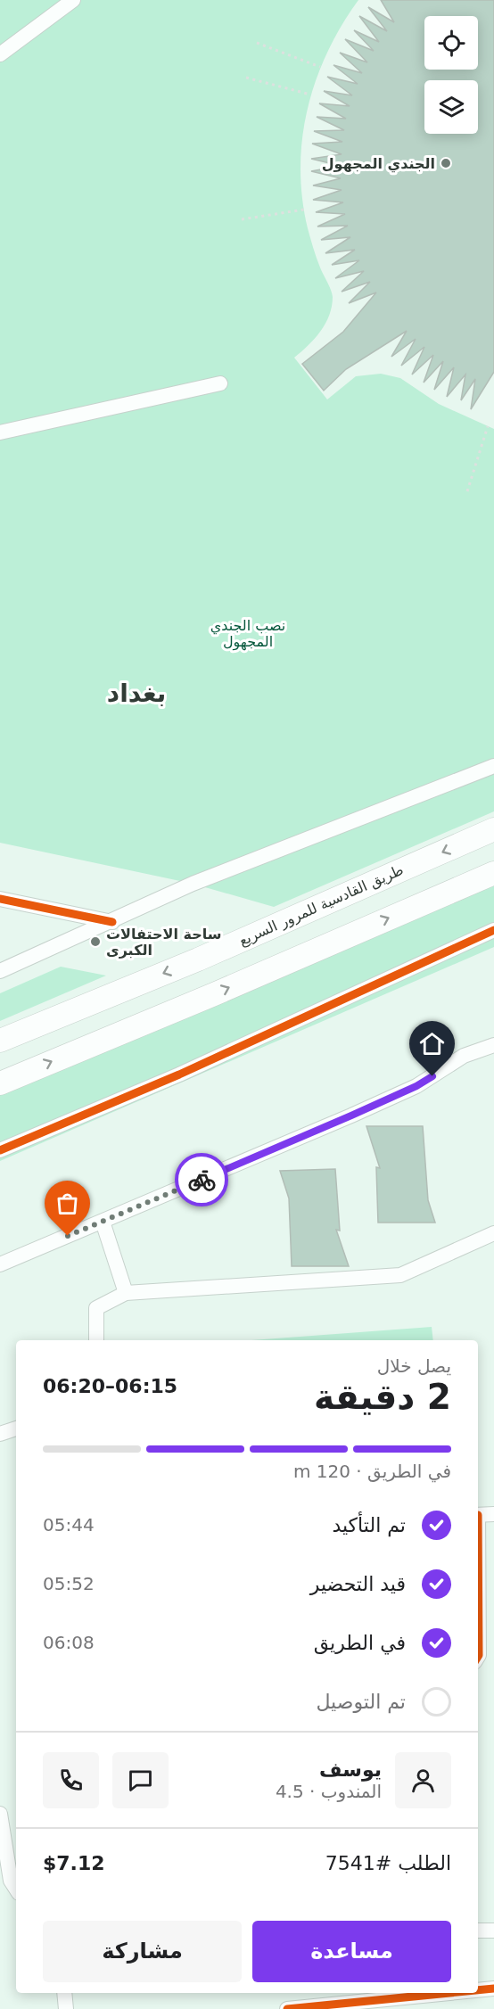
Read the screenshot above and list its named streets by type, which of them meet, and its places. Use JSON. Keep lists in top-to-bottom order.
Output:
{
  "streets": {
    "highway": ["طريق القادسية للمرور السريع"]
  },
  "districts": ["بغداد"],
  "parks": ["نصب الجندي المجهول"],
  "places": ["الجندي المجهول", "ساحة الاحتفالات الكبرى"],
  "page": {
    "heading": ["2 دقيقة", "يصل خلال", "06:15–06:20"],
    "panel": [
      "يوسف",
      "المندوب · 4.5",
      "الطلب #7541",
      "$7.12"
    ],
    "bar": "في الطريق · 120 m",
    "list": [
      ["تم التأكيد", "05:44"],
      ["قيد التحضير", "05:52"],
      ["في الطريق", "06:08"],
      "تم التوصيل"
    ],
    "buttons": ["مساعدة", "مشاركة"]
  }
}
